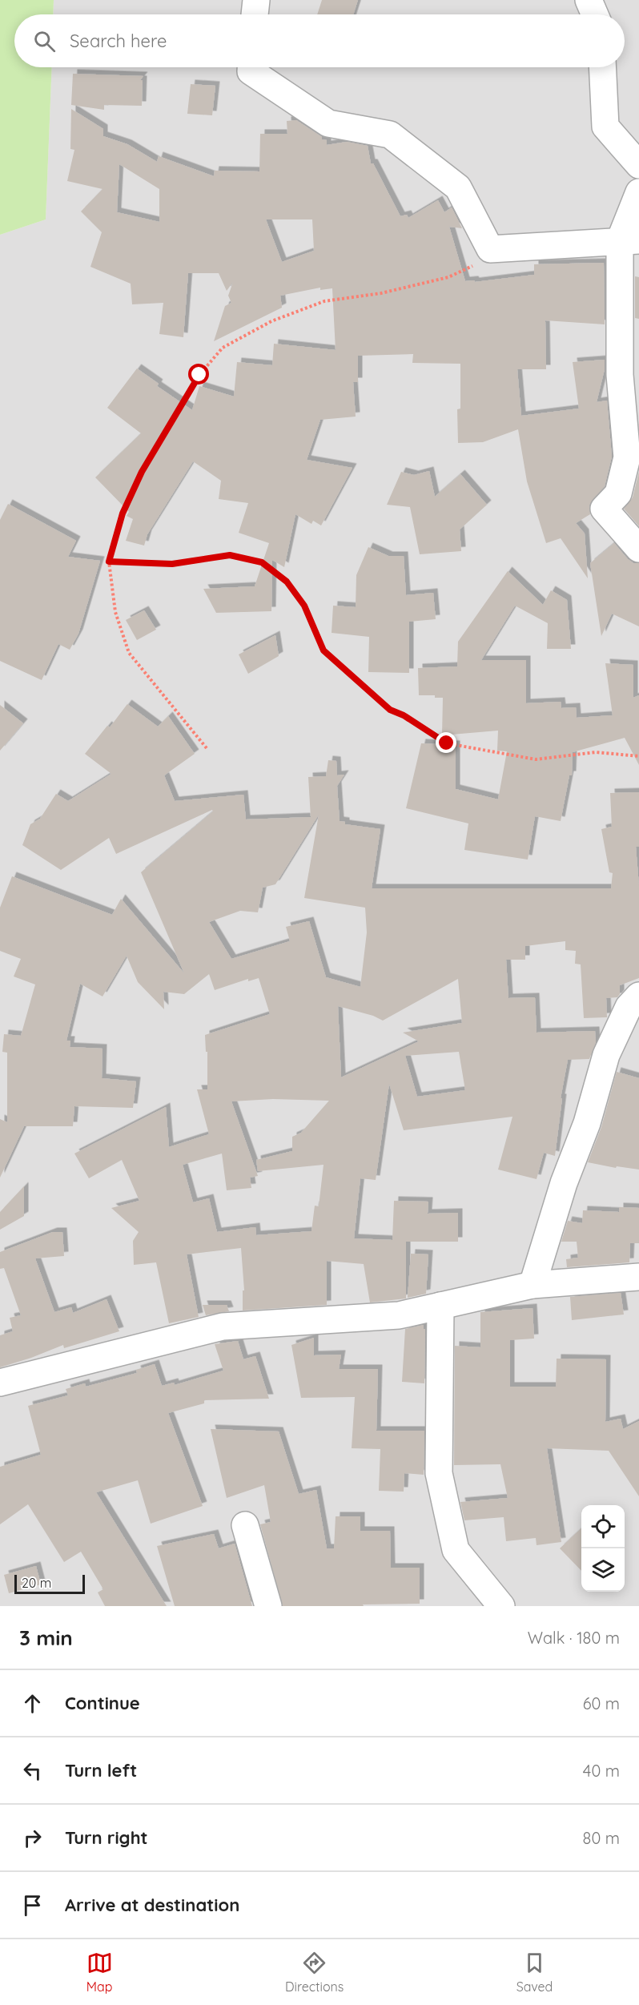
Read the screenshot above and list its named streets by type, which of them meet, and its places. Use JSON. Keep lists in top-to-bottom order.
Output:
{
  "scale_bar": "20 m",
  "page": {
    "search": "Search here",
    "scale": "20 m",
    "heading": ["3 min", "Walk · 180 m"],
    "list": [
      ["Continue", "60 m"],
      ["Turn left", "40 m"],
      ["Turn right", "80 m"],
      "Arrive at destination"
    ],
    "nav": ["Map", "Directions", "Saved"]
  }
}
